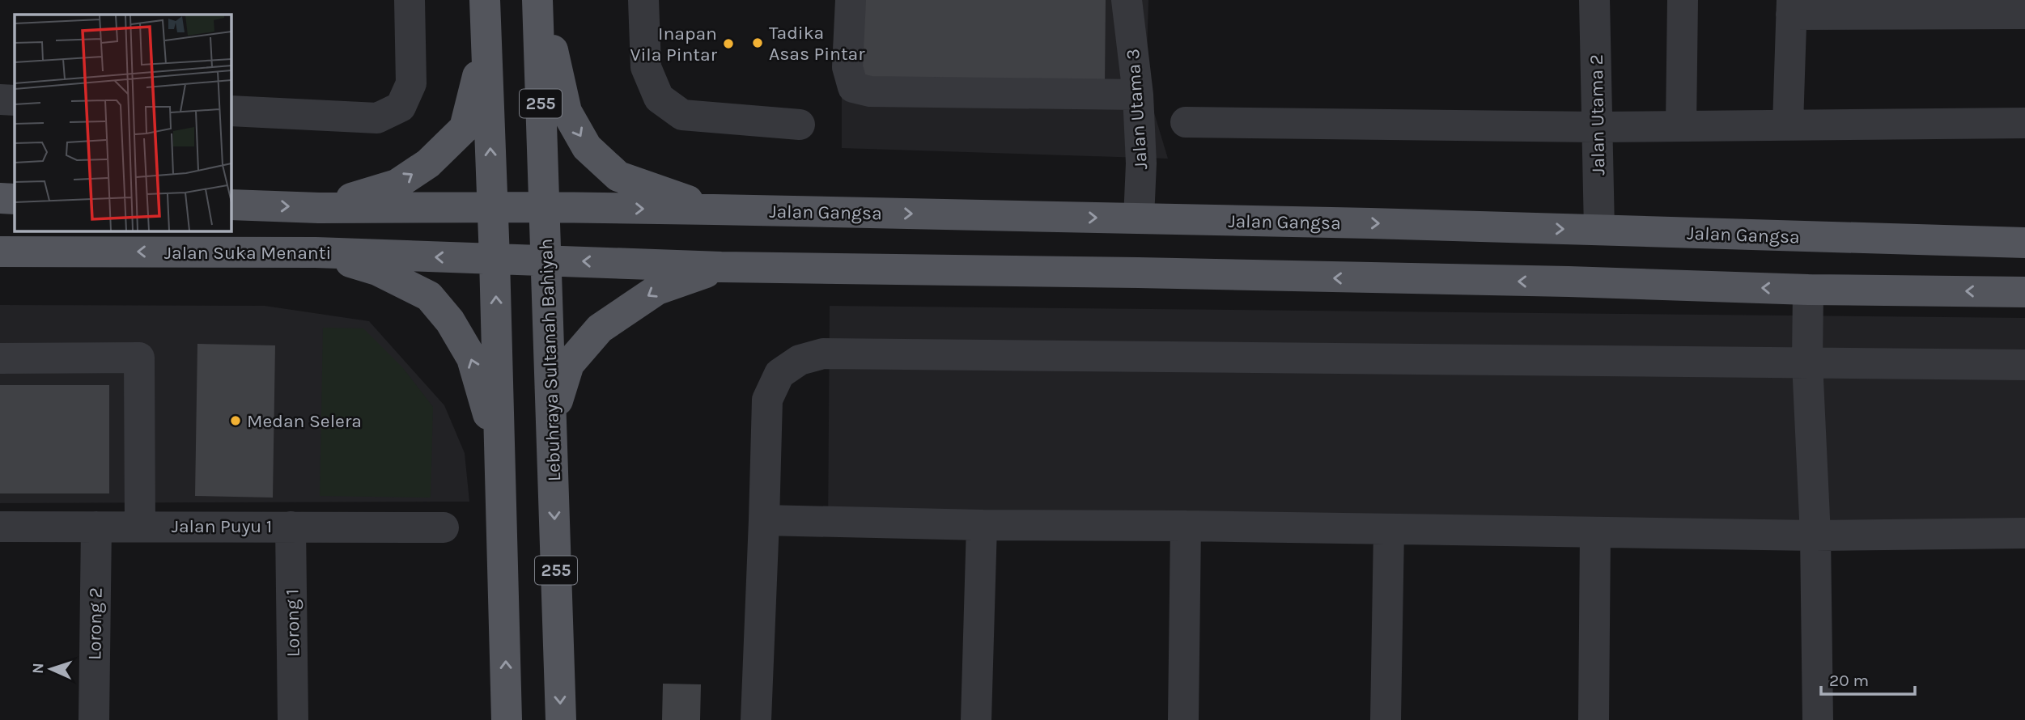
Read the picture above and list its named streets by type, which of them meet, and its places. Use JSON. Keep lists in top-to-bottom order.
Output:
{
  "streets": {
    "main road": [
      "255",
      "Jalan Gangsa",
      "Jalan Suka Menanti",
      "Lebuhraya Sultanah Bahiyah"
    ],
    "street": [
      "Jalan Utama 3",
      "Jalan Utama 2",
      "Jalan Puyu 1",
      "Lorong 1",
      "Lorong 2"
    ]
  },
  "crossings": [
    ["Jalan Utama 3", "Jalan Gangsa"],
    ["Jalan Utama 2", "Jalan Gangsa"],
    ["Jalan Gangsa", "Lebuhraya Sultanah Bahiyah"],
    ["Jalan Suka Menanti", "Lebuhraya Sultanah Bahiyah"],
    ["Jalan Puyu 1", "Lorong 1"],
    ["Jalan Puyu 1", "Lorong 2"]
  ],
  "places": ["Tadika Asas Pintar", "Inapan Vila Pintar", "Medan Selera"],
  "scale_bar": "20 m",
  "north": "left"
}
